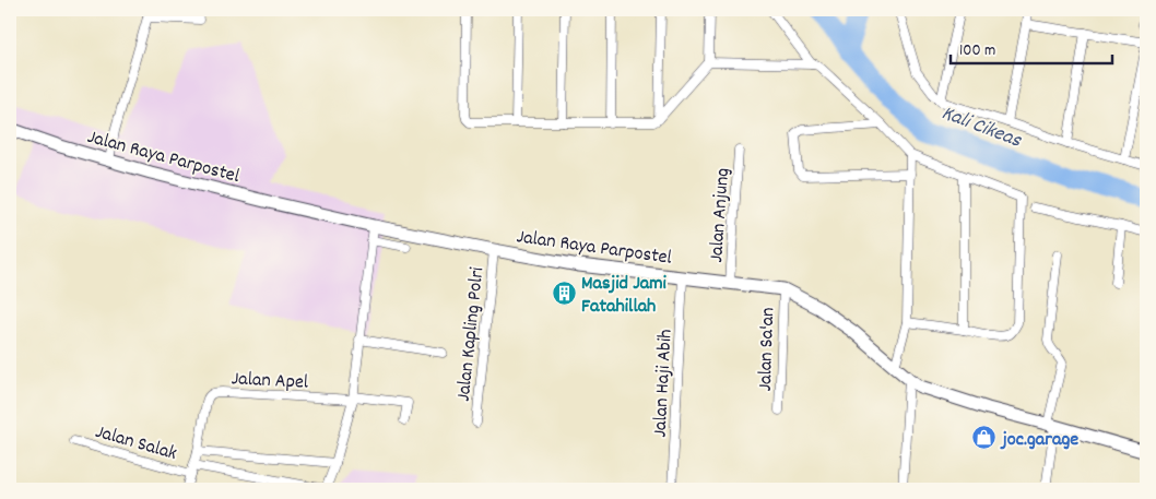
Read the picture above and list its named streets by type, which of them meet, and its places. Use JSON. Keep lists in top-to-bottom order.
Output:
{
  "streets": {
    "main road": ["Jalan Raya Parpostel"],
    "street": [
      "Jalan Anjung",
      "Jalan Kapling Polri",
      "Jalan Sa'an",
      "Jalan Apel",
      "Jalan Haji Abih",
      "Jalan Salak"
    ]
  },
  "crossings": [
    ["Jalan Raya Parpostel", "Jalan Anjung"],
    ["Jalan Raya Parpostel", "Jalan Kapling Polri"],
    ["Jalan Raya Parpostel", "Jalan Sa'an"],
    ["Jalan Raya Parpostel", "Jalan Haji Abih"]
  ],
  "water": ["Kali Cikeas"],
  "places": {
    "building": ["Masjid Jami Fatahillah"],
    "shop": ["joc.garage"]
  },
  "scale_bar": "100 m"
}
